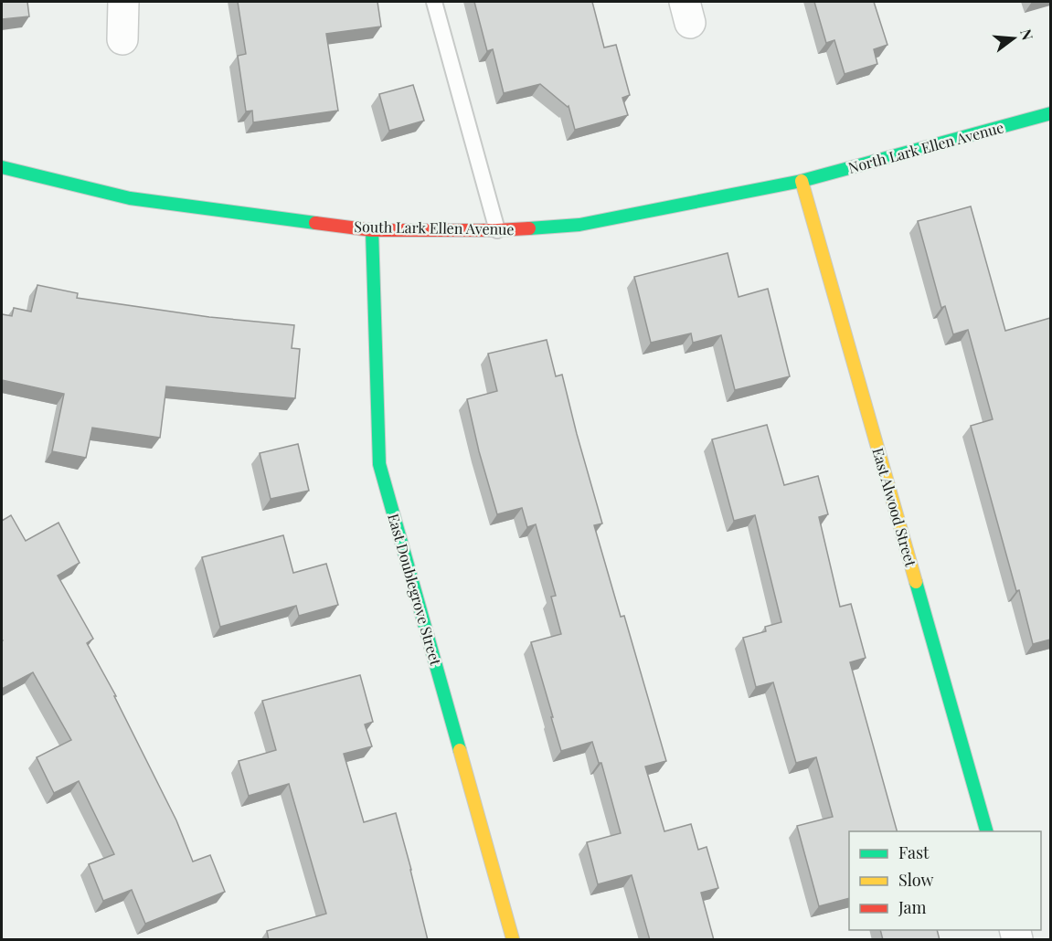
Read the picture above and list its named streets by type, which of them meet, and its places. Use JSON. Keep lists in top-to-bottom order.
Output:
{
  "streets": {
    "street": [
      "North Lark Ellen Avenue",
      "South Lark Ellen Avenue",
      "East Alwood Street",
      "East Doublegrove Street"
    ]
  },
  "crossings": [
    ["North Lark Ellen Avenue", "South Lark Ellen Avenue"],
    ["North Lark Ellen Avenue", "East Alwood Street"],
    ["South Lark Ellen Avenue", "East Alwood Street"],
    ["South Lark Ellen Avenue", "East Doublegrove Street"]
  ],
  "legend": ["Fast", "Slow", "Jam"],
  "north": "right"
}
